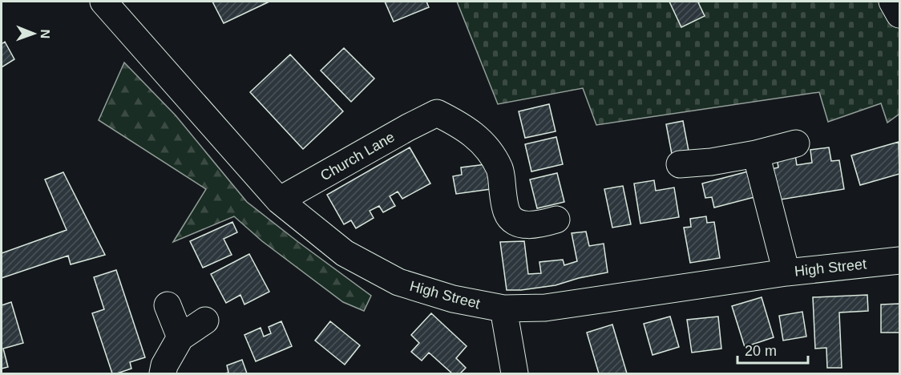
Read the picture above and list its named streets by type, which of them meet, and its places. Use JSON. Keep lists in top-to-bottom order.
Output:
{
  "streets": {
    "street": ["Church Lane", "High Street"]
  },
  "crossings": [
    ["Church Lane", "High Street"]
  ],
  "scale_bar": "20 m",
  "north": "right"
}
